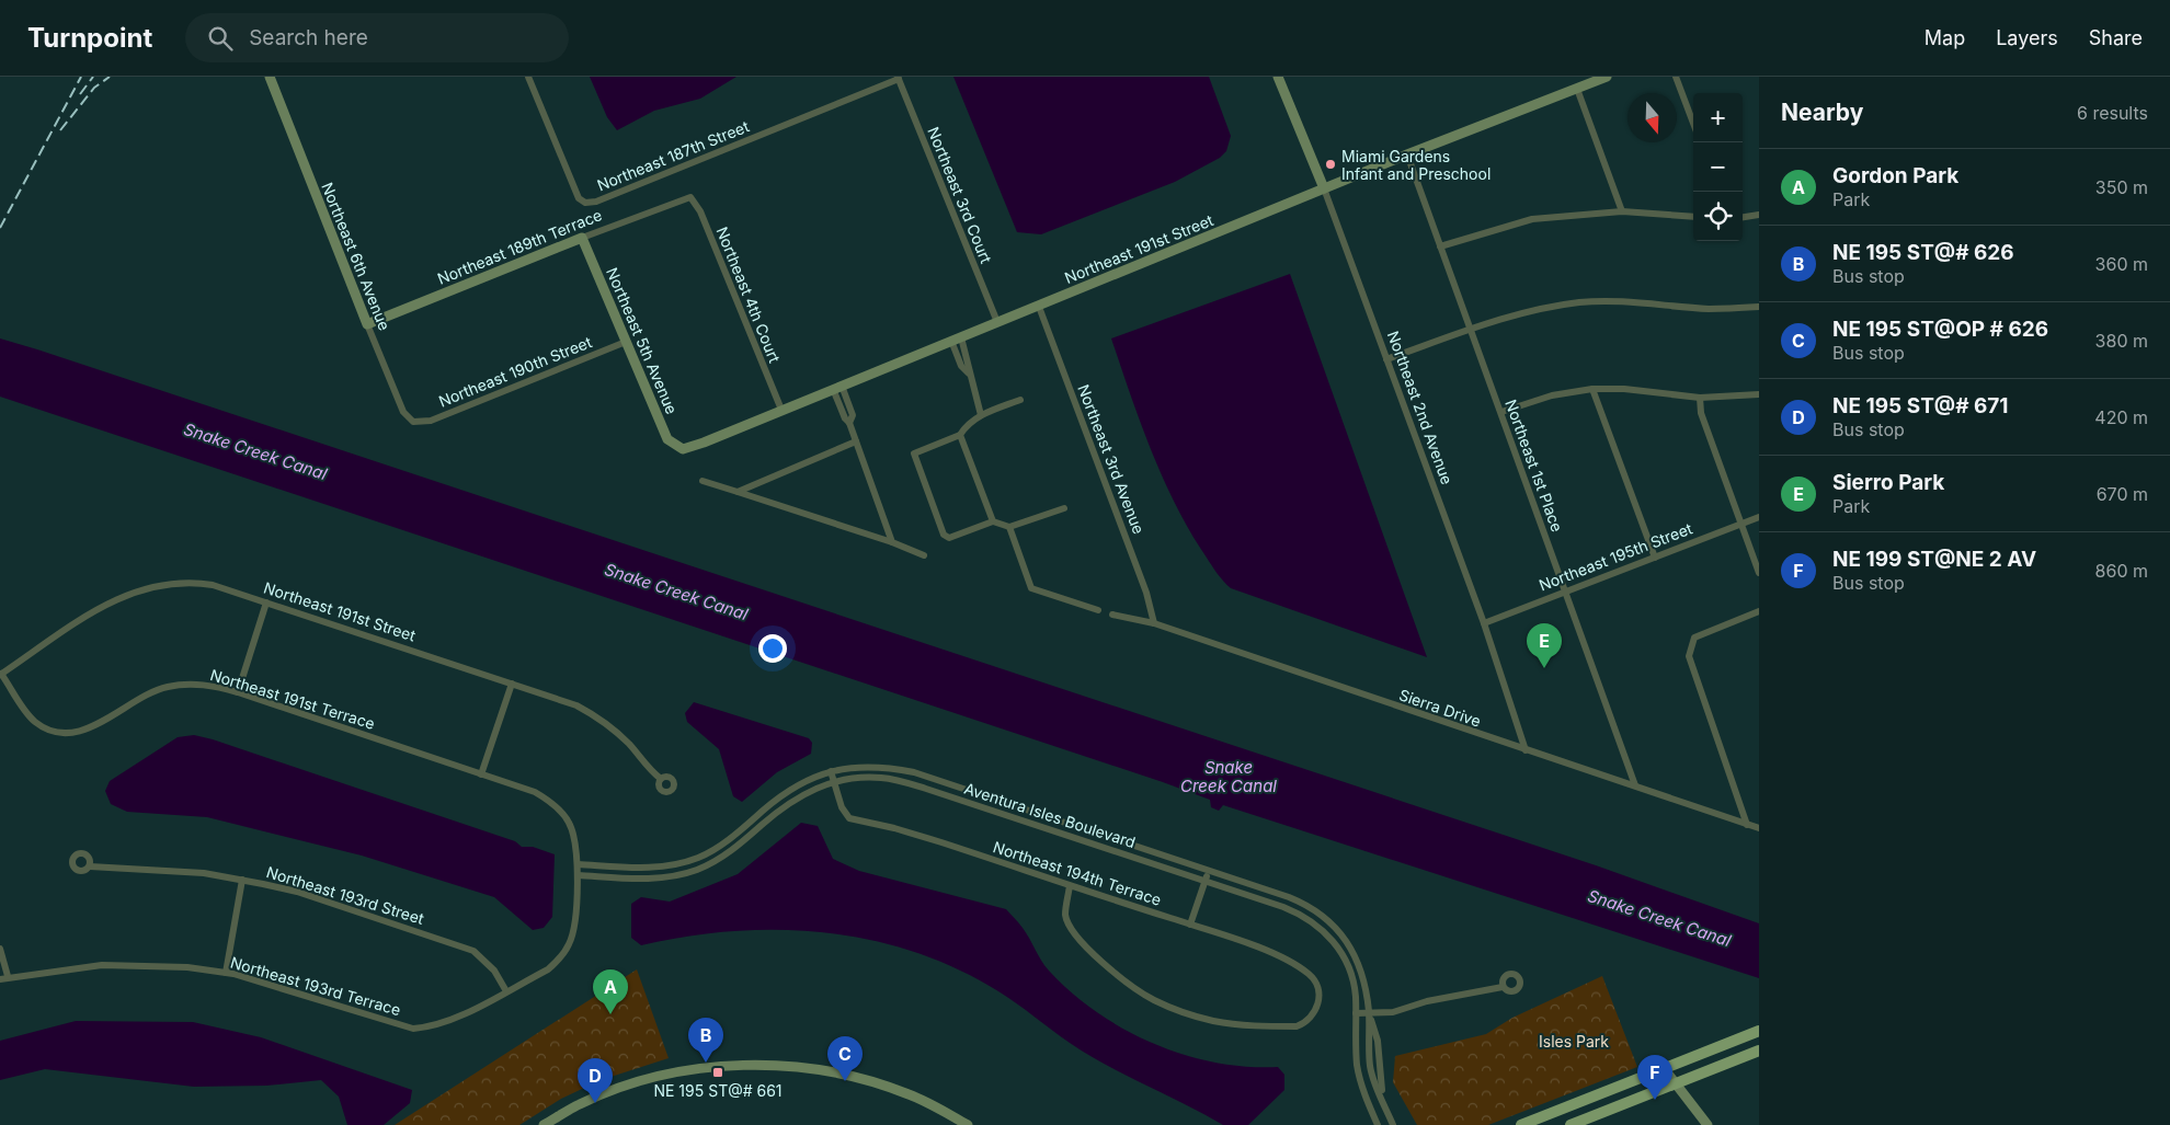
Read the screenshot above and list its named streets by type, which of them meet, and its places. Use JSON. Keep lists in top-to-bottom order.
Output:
{
  "streets": {
    "street": [
      "Northeast 187th Street",
      "Northeast 3rd Court",
      "Northeast 189th Terrace",
      "Northeast 191st Street",
      "Northeast 6th Avenue",
      "Northeast 4th Court",
      "Northeast 5th Avenue",
      "Northeast 190th Street",
      "Northeast 2nd Avenue",
      "Northeast 3rd Avenue",
      "Northeast 1st Place",
      "Northeast 195th Street",
      "Northeast 191st Terrace",
      "Sierra Drive",
      "Aventura Isles Boulevard",
      "Northeast 194th Terrace",
      "Northeast 193rd Street",
      "Northeast 193rd Terrace"
    ]
  },
  "crossings": [
    ["Northeast 187th Street", "Northeast 3rd Court"],
    ["Northeast 3rd Court", "Northeast 191st Street"],
    ["Northeast 189th Terrace", "Northeast 6th Avenue"],
    ["Northeast 189th Terrace", "Northeast 4th Court"],
    ["Northeast 189th Terrace", "Northeast 5th Avenue"],
    ["Northeast 191st Street", "Northeast 4th Court"],
    ["Northeast 191st Street", "Northeast 5th Avenue"],
    ["Northeast 191st Street", "Northeast 2nd Avenue"],
    ["Northeast 191st Street", "Northeast 3rd Avenue"],
    ["Northeast 191st Street", "Northeast 1st Place"],
    ["Northeast 191st Street", "Northeast 191st Terrace"],
    ["Northeast 6th Avenue", "Northeast 190th Street"],
    ["Northeast 5th Avenue", "Northeast 190th Street"],
    ["Northeast 2nd Avenue", "Northeast 195th Street"],
    ["Northeast 2nd Avenue", "Sierra Drive"],
    ["Northeast 3rd Avenue", "Sierra Drive"],
    ["Northeast 1st Place", "Northeast 195th Street"],
    ["Northeast 1st Place", "Sierra Drive"],
    ["Northeast 191st Terrace", "Aventura Isles Boulevard"],
    ["Aventura Isles Boulevard", "Northeast 194th Terrace"],
    ["Northeast 193rd Street", "Northeast 193rd Terrace"]
  ],
  "water": ["Snake Creek Canal"],
  "parks": ["Isles Park"],
  "places": {
    "other": ["Miami Gardens Infant and Preschool"],
    "transit": ["NE 195 ST@# 661"]
  },
  "north": "bottom",
  "page": {
    "header": "Turnpoint",
    "search": "Search here",
    "nav": ["Map", "Layers", "Share"],
    "heading": ["Nearby", "6 results"],
    "map_buttons": ["+", "−"],
    "list": [
      {
        "mark": "A",
        "name": "Gordon Park",
        "note": "Park",
        "value": "350 m"
      },
      {
        "mark": "B",
        "name": "NE 195 ST@# 626",
        "note": "Bus stop",
        "value": "360 m"
      },
      {
        "mark": "C",
        "name": "NE 195 ST@OP # 626",
        "note": "Bus stop",
        "value": "380 m"
      },
      {
        "mark": "D",
        "name": "NE 195 ST@# 671",
        "note": "Bus stop",
        "value": "420 m"
      },
      {
        "mark": "E",
        "name": "Sierro Park",
        "note": "Park",
        "value": "670 m"
      },
      {
        "mark": "F",
        "name": "NE 199 ST@NE 2 AV",
        "note": "Bus stop",
        "value": "860 m"
      }
    ],
    "pins": [
      "E",
      "A",
      "B",
      "C",
      "F",
      "D"
    ]
  }
}
